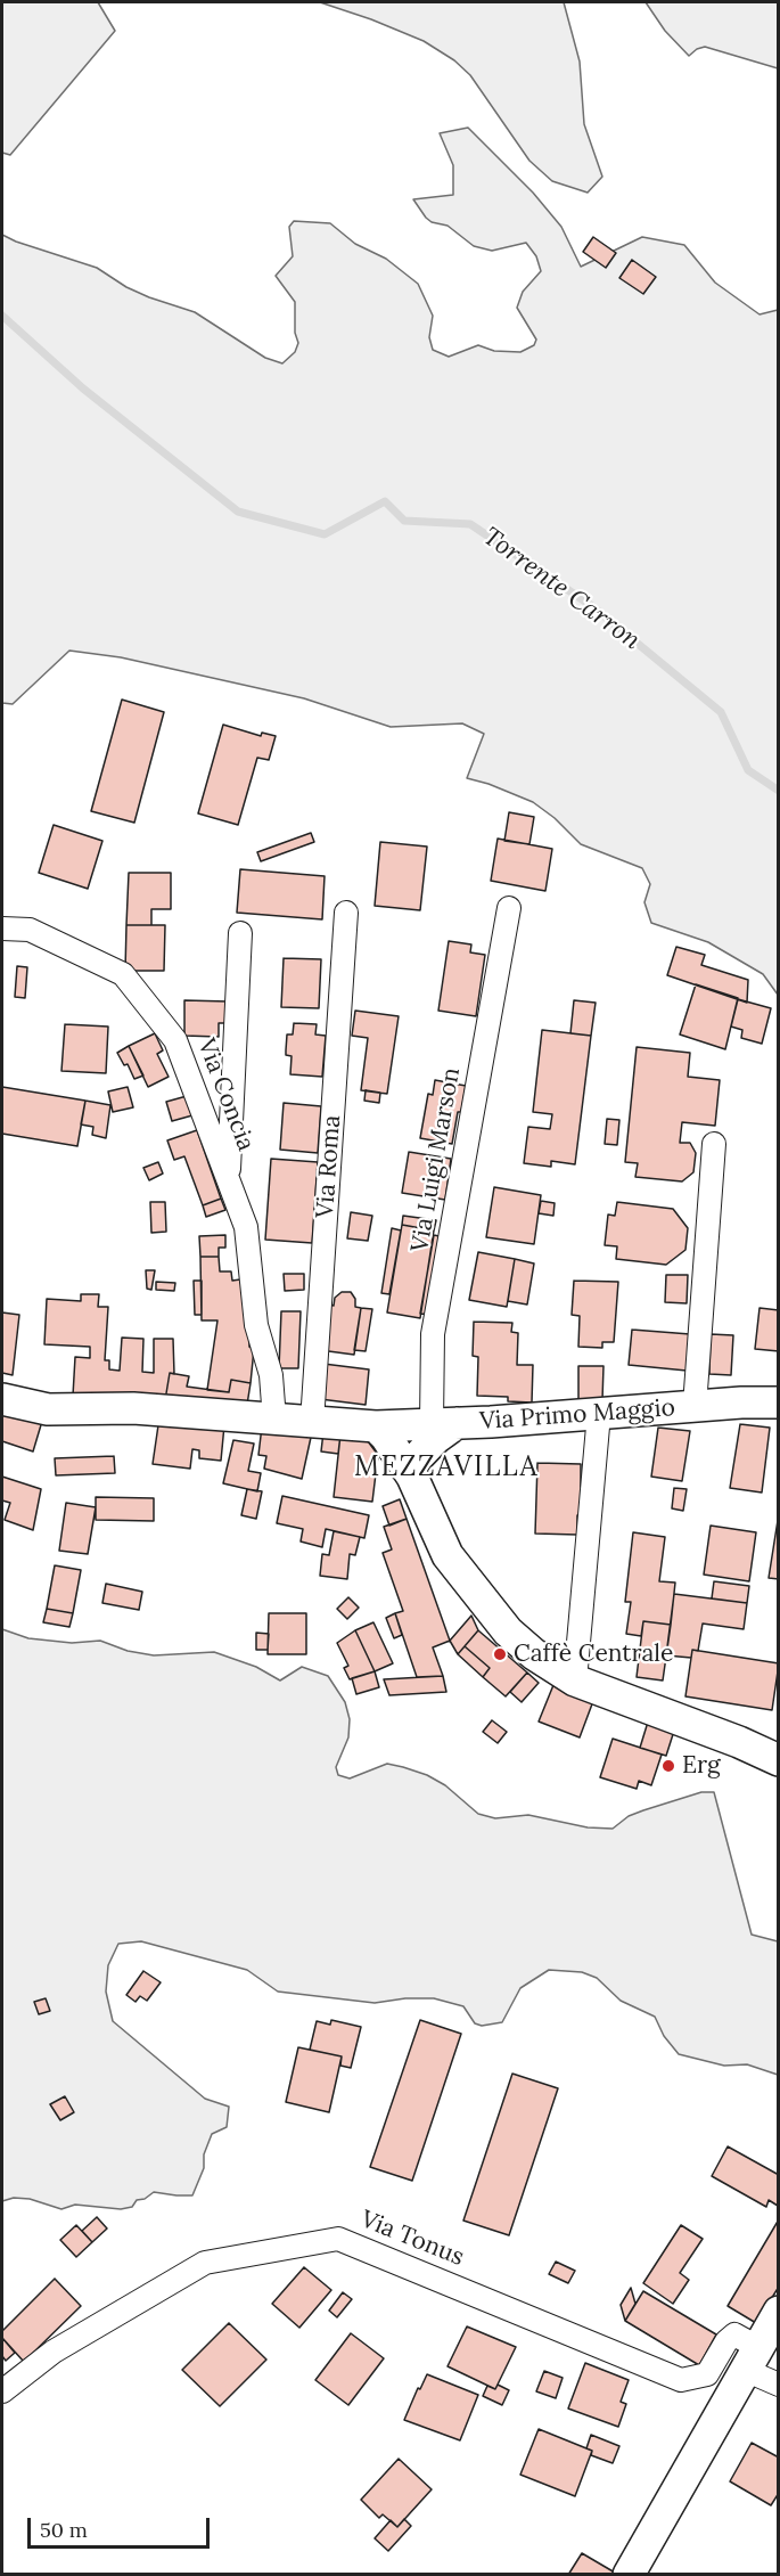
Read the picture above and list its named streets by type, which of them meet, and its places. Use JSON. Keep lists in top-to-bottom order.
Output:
{
  "streets": {
    "main road": ["Via Primo Maggio"],
    "street": [
      "Via Concia",
      "Via Luigi Marson",
      "Via Roma",
      "Via Tonus"
    ]
  },
  "crossings": [
    ["Via Luigi Marson", "Via Primo Maggio"]
  ],
  "districts": ["MEZZAVILLA"],
  "water": ["Torrente Carron"],
  "places": ["Caffè Centrale", "Erg"],
  "scale_bar": "50 m"
}
